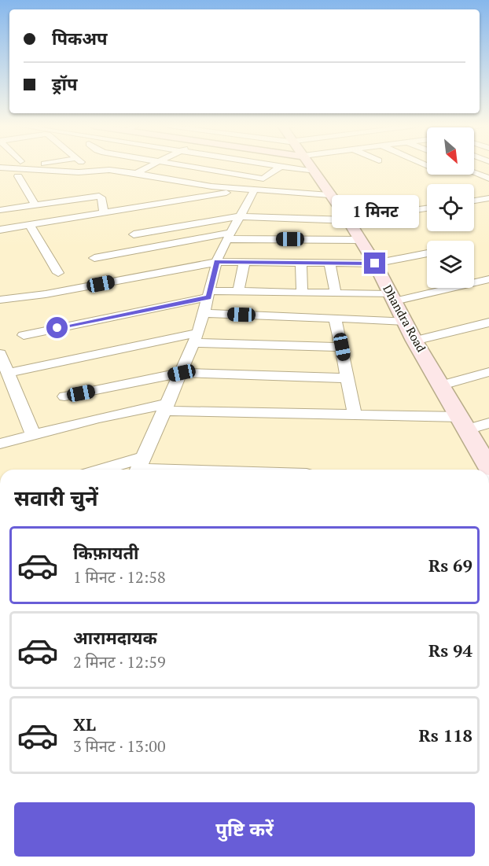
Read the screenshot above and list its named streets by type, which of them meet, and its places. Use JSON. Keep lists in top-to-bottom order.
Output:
{
  "streets": {
    "street": ["Dhandra Road"]
  },
  "north": "bottom right",
  "page": {
    "banner": ["पिकअप", "ड्रॉप"],
    "bubble": "1 मिनट",
    "heading": "सवारी चुनें",
    "list": [
      {
        "name": "किफ़ायती",
        "note": "1 मिनट · 12:58",
        "value": "Rs 69"
      },
      {
        "name": "आरामदायक",
        "note": "2 मिनट · 12:59",
        "value": "Rs 94"
      },
      {
        "name": "XL",
        "note": "3 मिनट · 13:00",
        "value": "Rs 118"
      }
    ],
    "buttons": "पुष्टि करें"
  }
}
